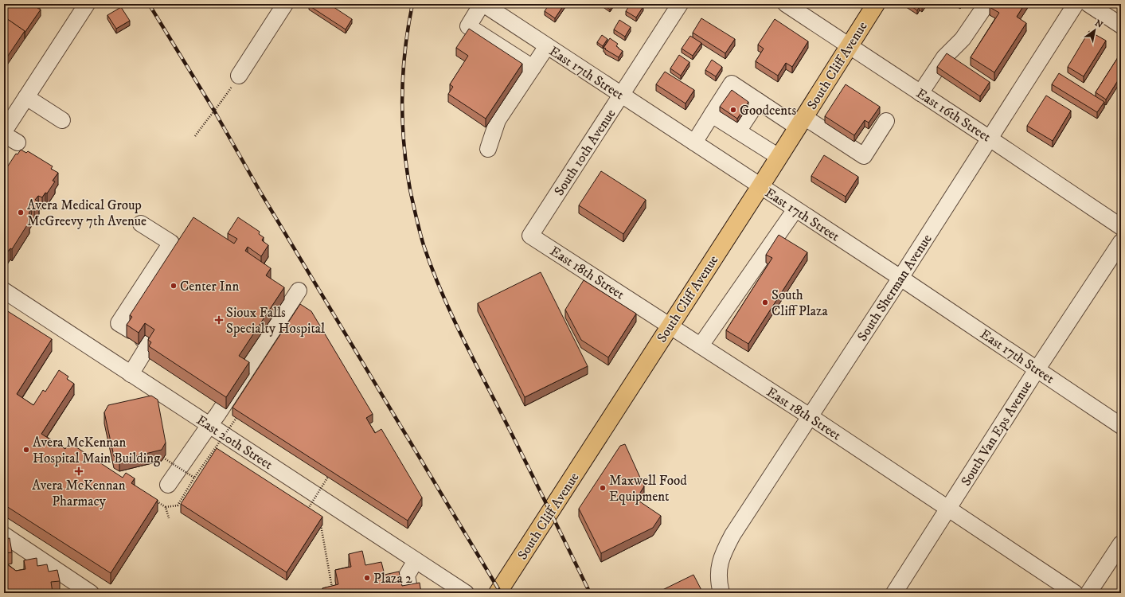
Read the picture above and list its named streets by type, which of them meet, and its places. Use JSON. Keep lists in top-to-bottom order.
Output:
{
  "streets": {
    "main road": ["South Cliff Avenue"],
    "street": [
      "East 17th Street",
      "East 16th Street",
      "South 10th Avenue",
      "East 18th Street",
      "South Sherman Avenue",
      "South Van Eps Avenue",
      "East 20th Street"
    ]
  },
  "crossings": [
    ["South Cliff Avenue", "East 17th Street"],
    ["South Cliff Avenue", "East 16th Street"],
    ["South Cliff Avenue", "East 18th Street"],
    ["East 17th Street", "South 10th Avenue"],
    ["East 17th Street", "South Sherman Avenue"],
    ["East 17th Street", "South Van Eps Avenue"],
    ["East 16th Street", "South Sherman Avenue"],
    ["South 10th Avenue", "East 18th Street"],
    ["East 18th Street", "South Sherman Avenue"],
    ["East 18th Street", "South Van Eps Avenue"]
  ],
  "places": {
    "other": [
      "Goodcents",
      "Avera Medical Group McGreevy 7th Avenue",
      "Center Inn",
      "South Cliff Plaza",
      "Avera McKennan Hospital Main Building",
      "Maxwell Food Equipment",
      "Plaza 2"
    ],
    "health": ["Sioux Falls Specialty Hospital", "Avera McKennan Pharmacy"]
  },
  "north": "top right"
}
